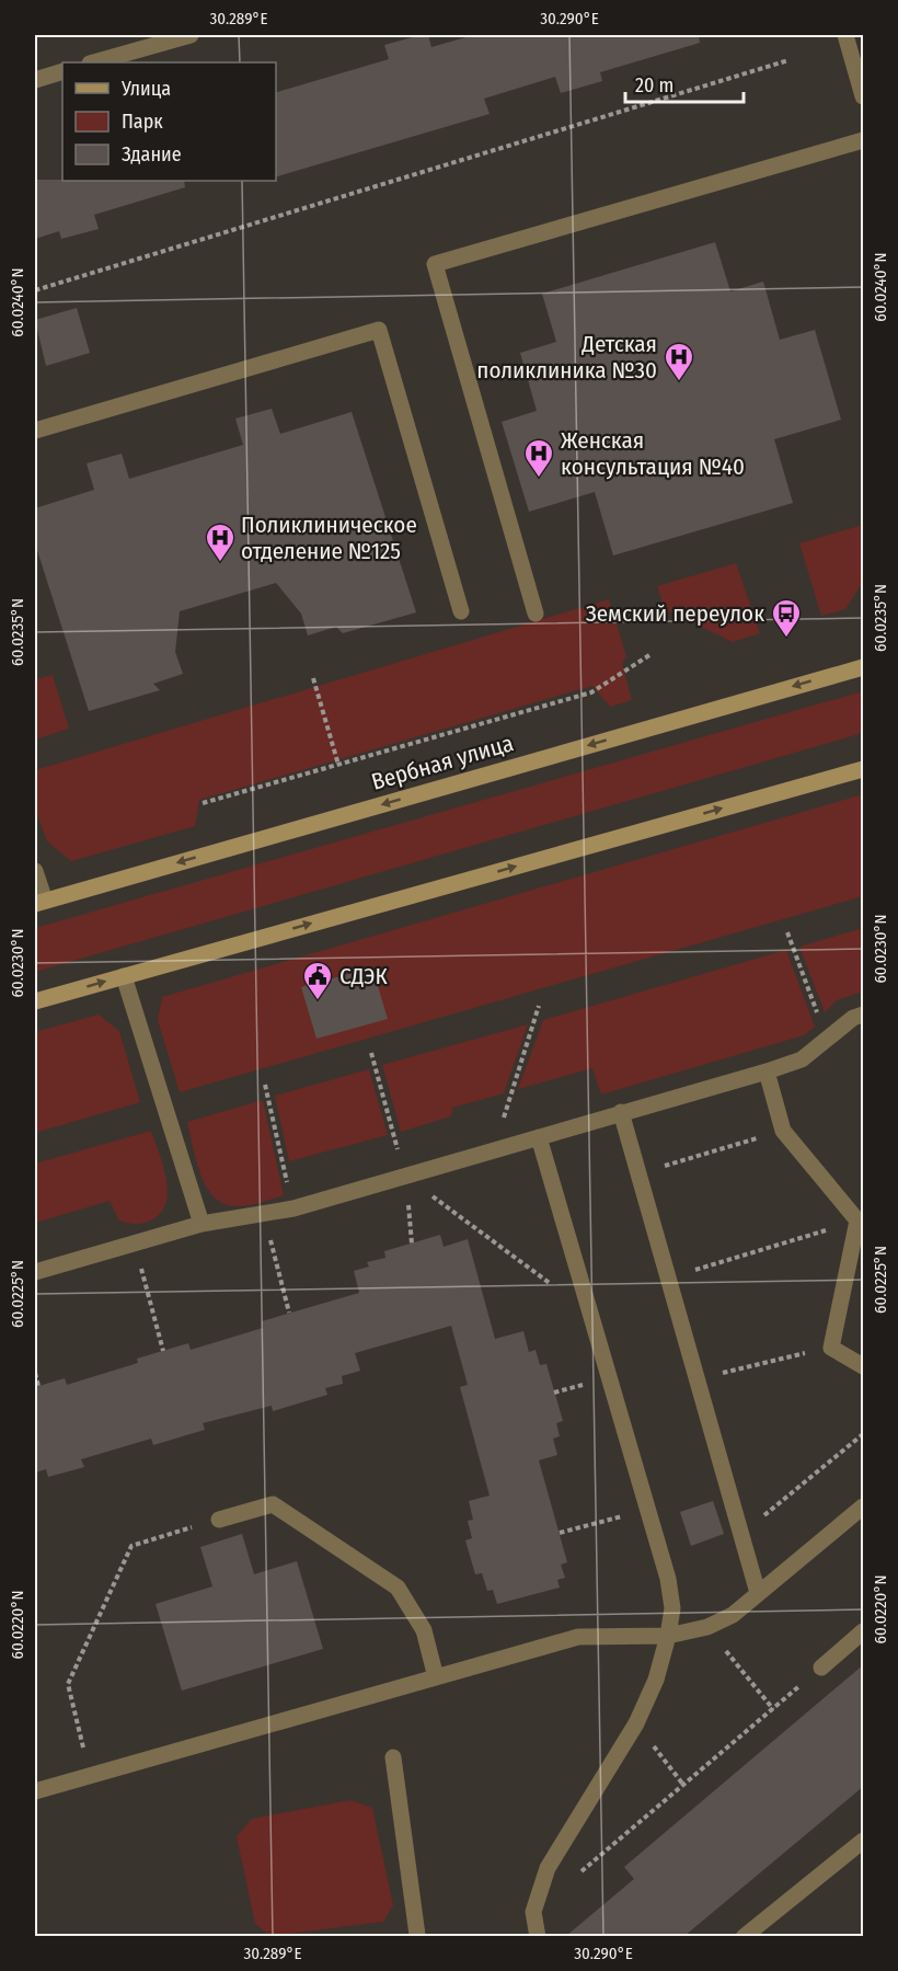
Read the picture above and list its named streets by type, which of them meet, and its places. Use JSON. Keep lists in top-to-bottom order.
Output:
{
  "streets": {
    "main road": ["Вербная улица"]
  },
  "places": {
    "hospital": ["Детская поликлиника №30", "Женская консультация №40", "Поликлиническое отделение №125"],
    "bus stop": ["Земский переулок"],
    "public building": ["СДЭК"]
  },
  "legend": ["Улица", "Парк", "Здание"],
  "scale_bar": "20 m",
  "coordinates": [
    "30.289°E",
    "30.290°E",
    "60.0240°N",
    "60.0235°N",
    "60.0230°N",
    "60.0225°N",
    "60.0220°N"
  ]
}
